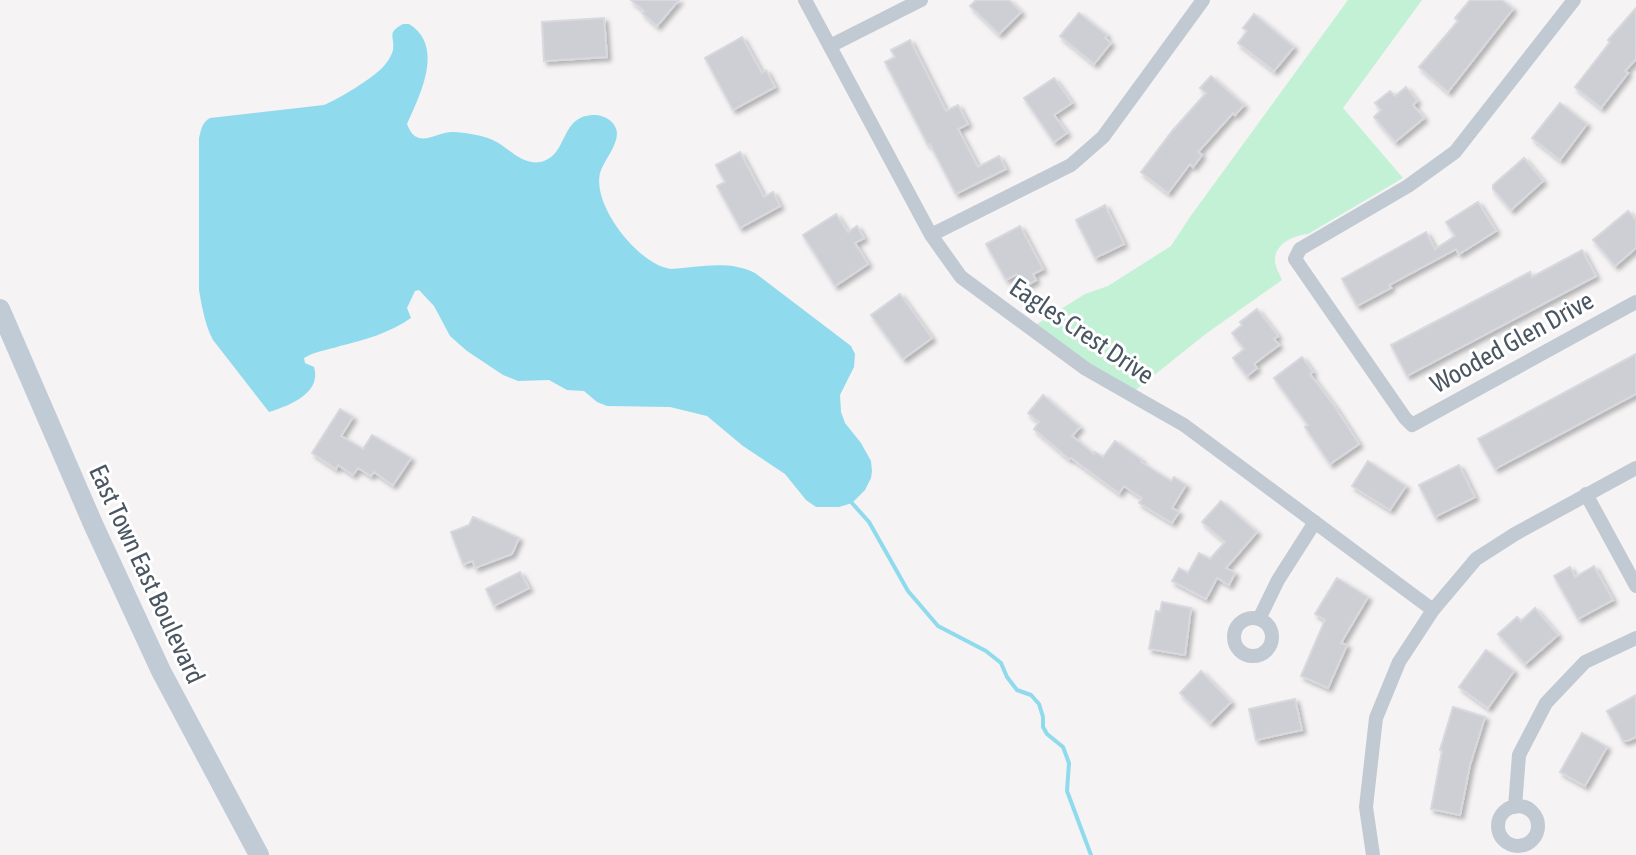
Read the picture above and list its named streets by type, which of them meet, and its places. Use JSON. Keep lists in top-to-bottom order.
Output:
{
  "streets": {
    "street": ["Eagles Crest Drive", "Wooded Glen Drive", "East Town East Boulevard"]
  }
}
